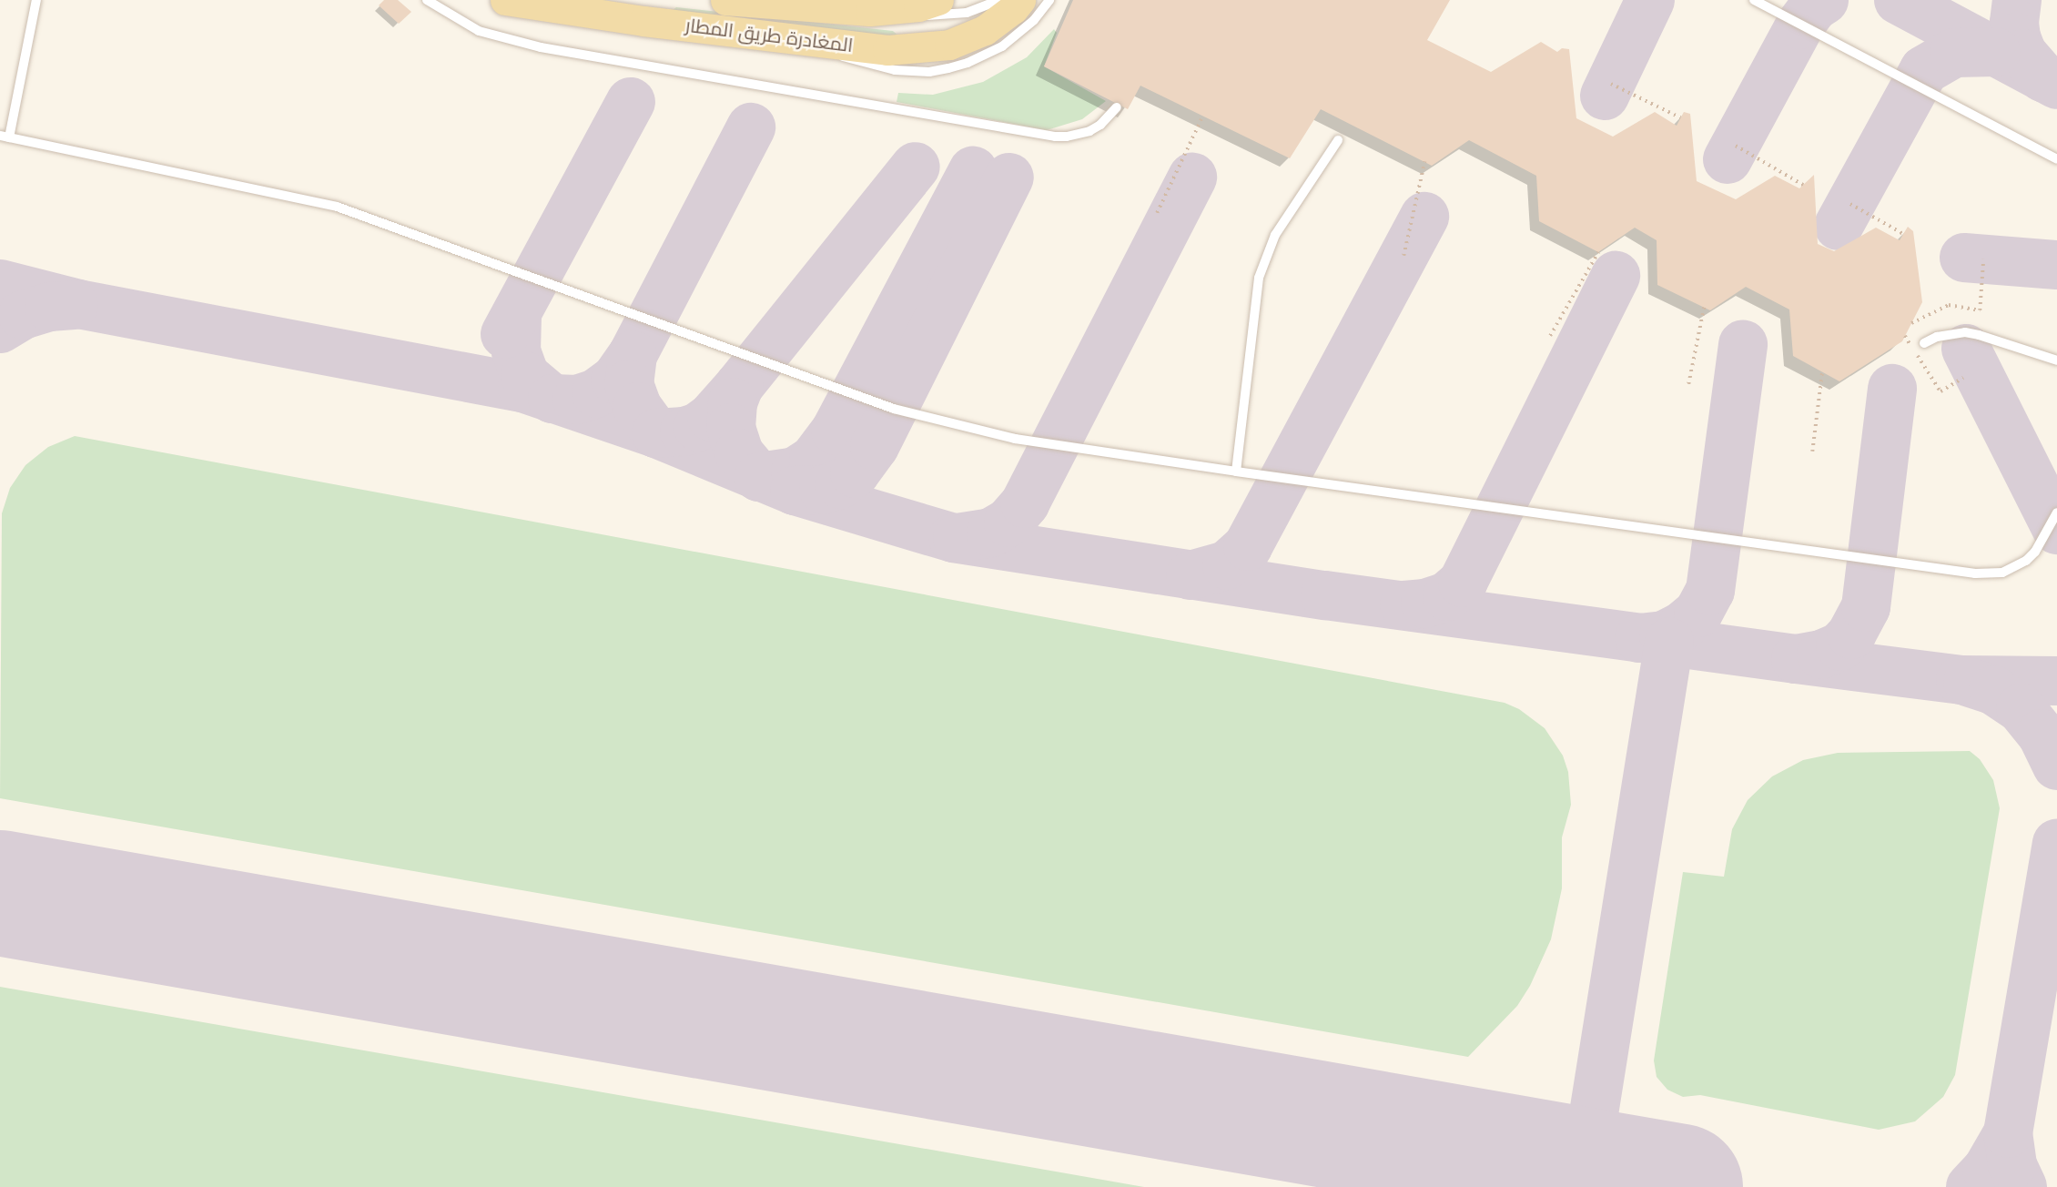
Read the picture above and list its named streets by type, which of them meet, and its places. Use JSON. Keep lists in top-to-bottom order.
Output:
{
  "streets": {
    "main road": ["المغادرة طريق المطار"]
  }
}
